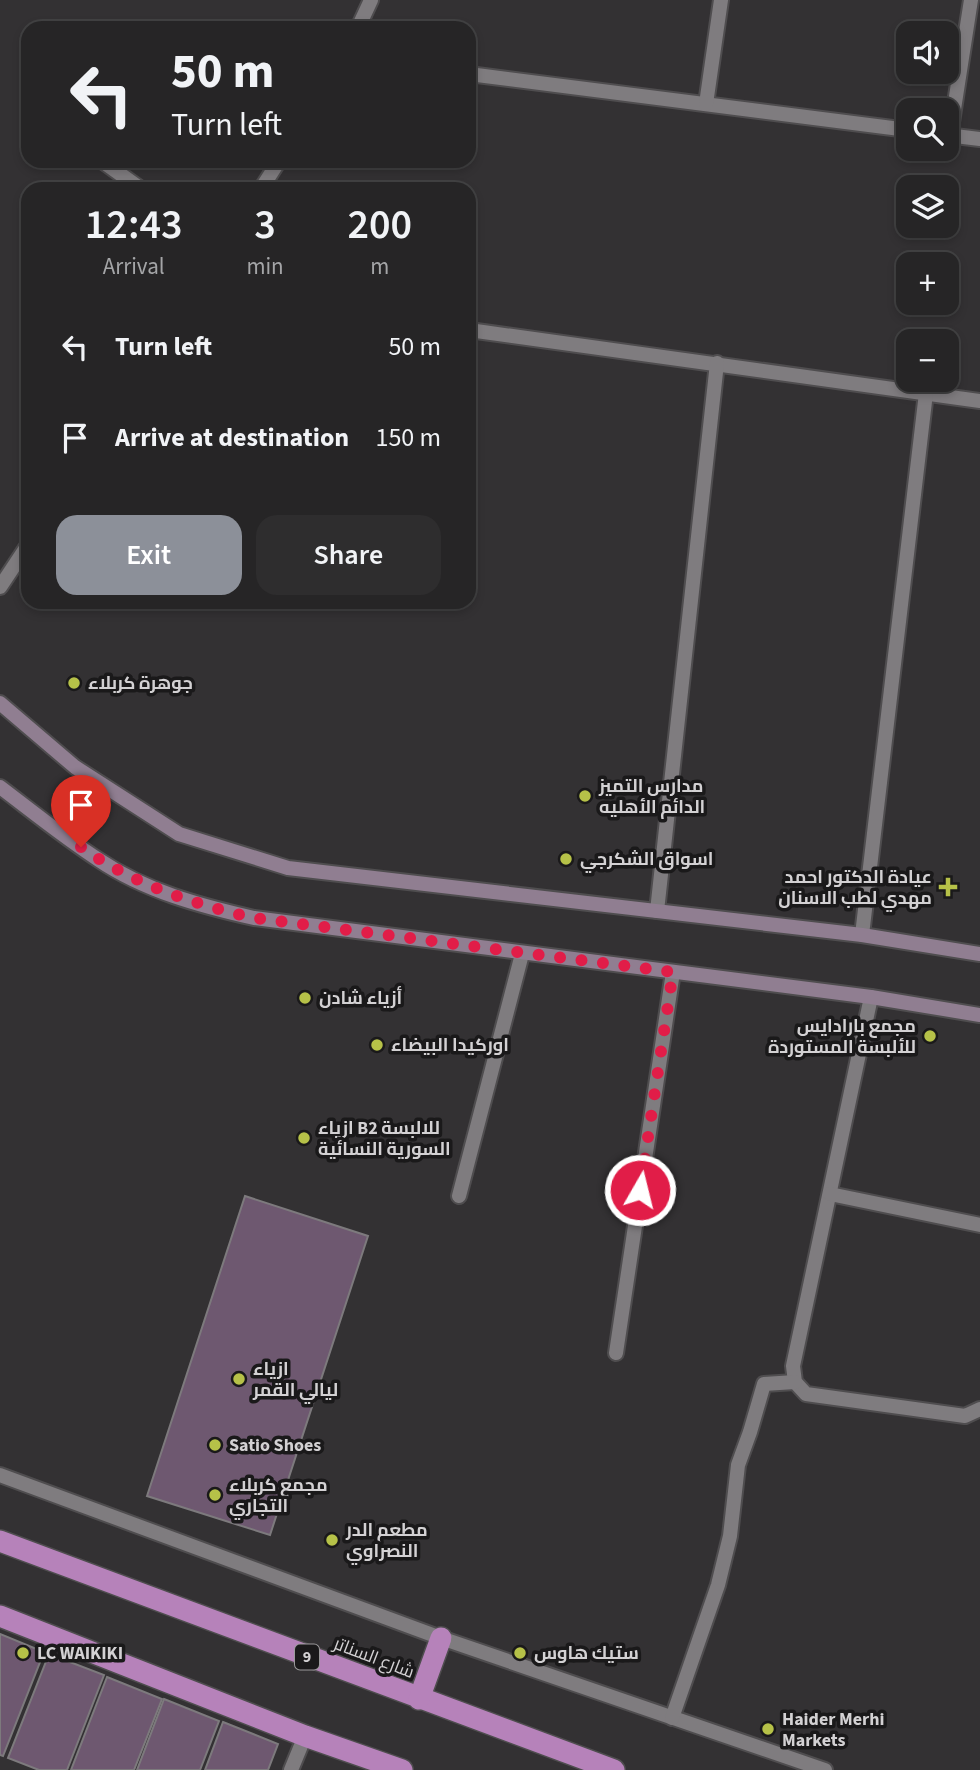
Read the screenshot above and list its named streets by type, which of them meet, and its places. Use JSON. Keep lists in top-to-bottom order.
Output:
{
  "streets": {
    "highway": ["9", "شارع السناتر"]
  },
  "places": {
    "other": [
      "جوهرة كربلاء",
      "مدارس التميز الدائم الأهليه",
      "اسواق الشكرجي",
      "أزياء شادن",
      "مجمع بارادايس للألبسة المستوردة",
      "اوركيدا البيضاء",
      "ازياء B2 للالبسة السورية النسائية",
      "ازياء ليالي القمر",
      "Satio Shoes",
      "مجمع كربلاء التجاري",
      "مطعم الدر النصراوي",
      "LC WAIKIKI",
      "ستيك هاوس",
      "Haider Merhi Markets"
    ],
    "health": ["عيادة الدكتور احمد مهدي لطب الاسنان"]
  },
  "page": {
    "map_buttons": ["+", "−"],
    "turn": ["50 m", "Turn left"],
    "eta": [
      "12:43",
      "Arrival",
      "3",
      "min",
      "200",
      "m"
    ],
    "list": [
      {
        "name": "Turn left",
        "value": "50 m"
      },
      {
        "name": "Arrive at destination",
        "value": "150 m"
      }
    ],
    "buttons": ["Exit", "Share"]
  }
}
